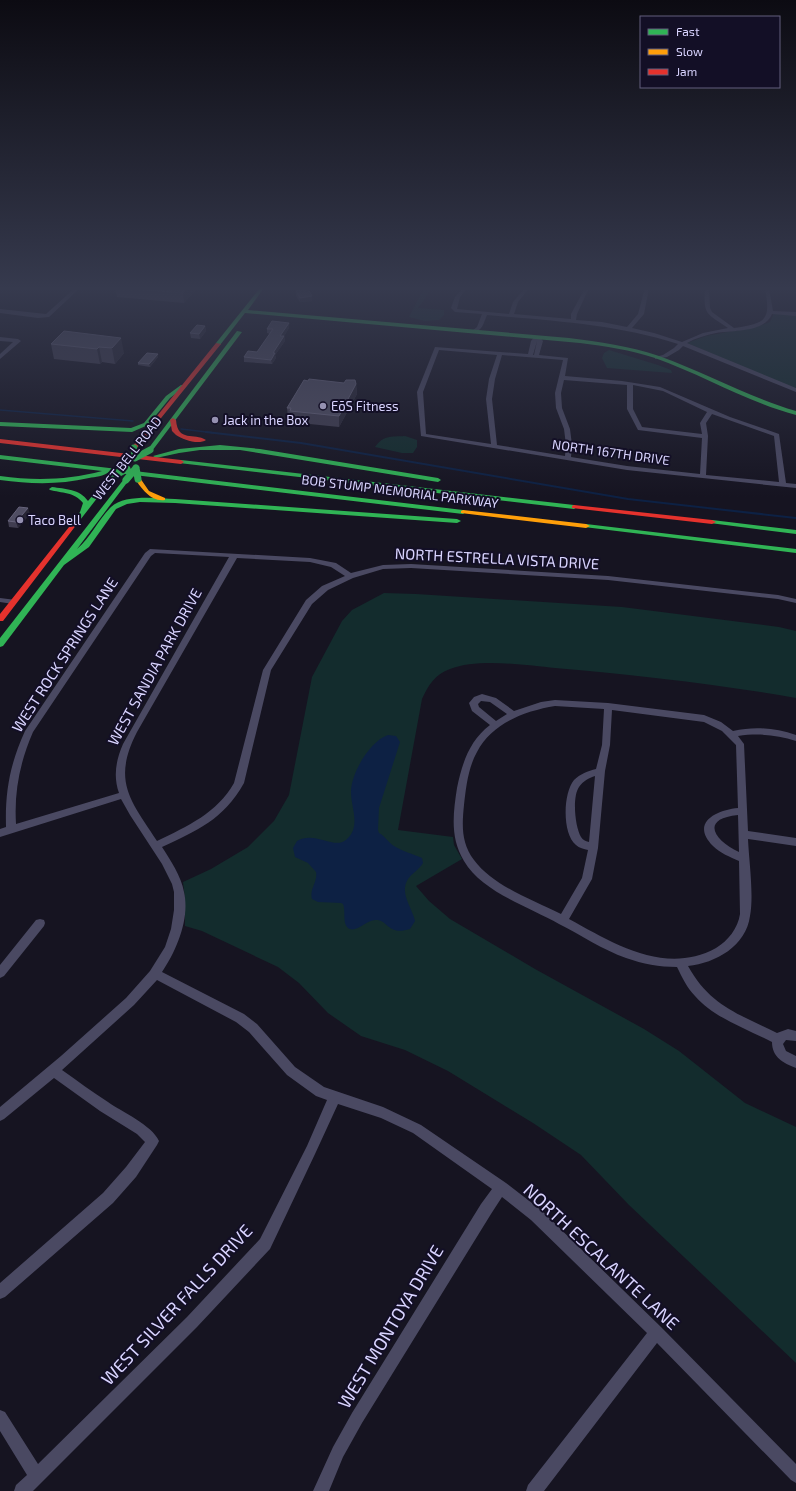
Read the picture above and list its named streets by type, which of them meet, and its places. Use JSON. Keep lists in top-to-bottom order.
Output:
{
  "streets": {
    "main road": ["WEST BELL ROAD", "BOB STUMP MEMORIAL PARKWAY"],
    "street": [
      "NORTH 167TH DRIVE",
      "NORTH ESTRELLA VISTA DRIVE",
      "WEST ROCK SPRINGS LANE",
      "WEST SANDIA PARK DRIVE",
      "NORTH ESCALANTE LANE",
      "WEST SILVER FALLS DRIVE",
      "WEST MONTOYA DRIVE"
    ]
  },
  "crossings": [
    ["NORTH ESTRELLA VISTA DRIVE", "WEST SANDIA PARK DRIVE"],
    ["WEST ROCK SPRINGS LANE", "WEST SANDIA PARK DRIVE"],
    ["WEST SANDIA PARK DRIVE", "NORTH ESCALANTE LANE"],
    ["NORTH ESCALANTE LANE", "WEST SILVER FALLS DRIVE"],
    ["NORTH ESCALANTE LANE", "WEST MONTOYA DRIVE"]
  ],
  "places": ["EōS Fitness", "Jack in the Box", "Taco Bell"],
  "legend": ["Fast", "Slow", "Jam"]
}
